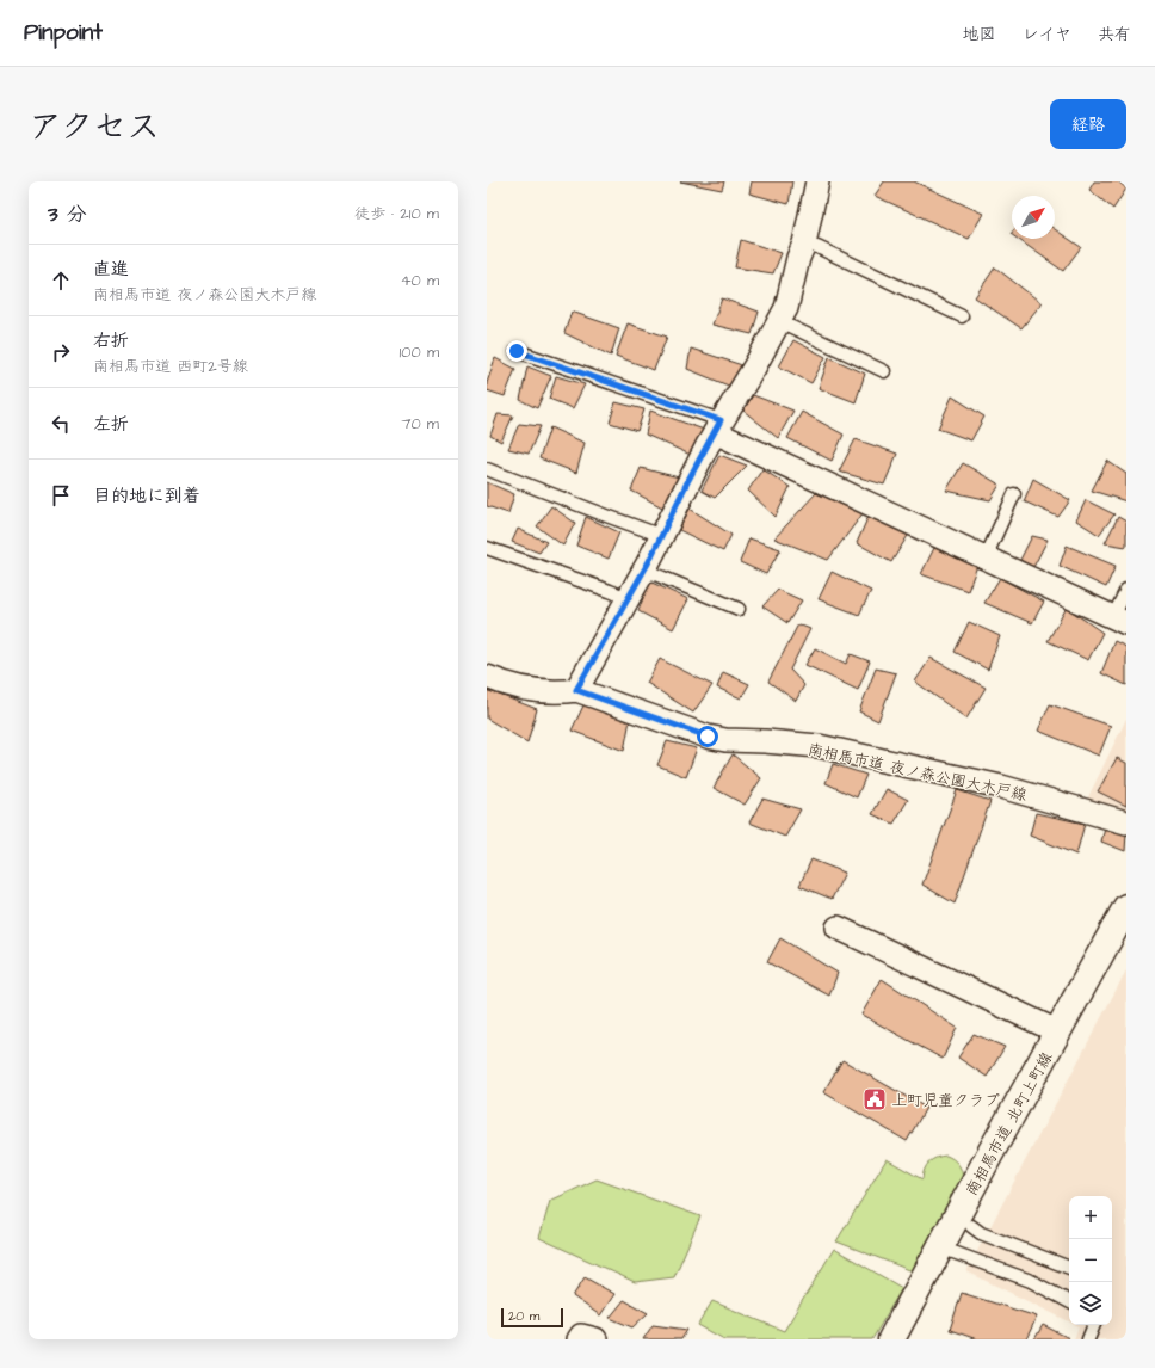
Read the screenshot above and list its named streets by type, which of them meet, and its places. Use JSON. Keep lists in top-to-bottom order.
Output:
{
  "streets": {
    "street": ["南相馬市道 夜ノ森公園大木戸線", "南相馬市道 北町上町線"]
  },
  "places": {
    "public building": ["上町児童クラブ"]
  },
  "scale_bar": "20 m",
  "north": "top right",
  "page": {
    "header": "Pinpoint",
    "nav": ["地図", "レイヤ", "共有"],
    "title": "アクセス",
    "buttons": "経路",
    "heading": ["3 分", "徒歩 · 210 m"],
    "list": [
      ["直進", "南相馬市道 夜ノ森公園大木戸線", "40 m"],
      ["右折", "南相馬市道 西町2号線", "100 m"],
      ["左折", "70 m"],
      "目的地に到着"
    ],
    "map_buttons": ["+", "−"],
    "scale": "20 m"
  }
}
